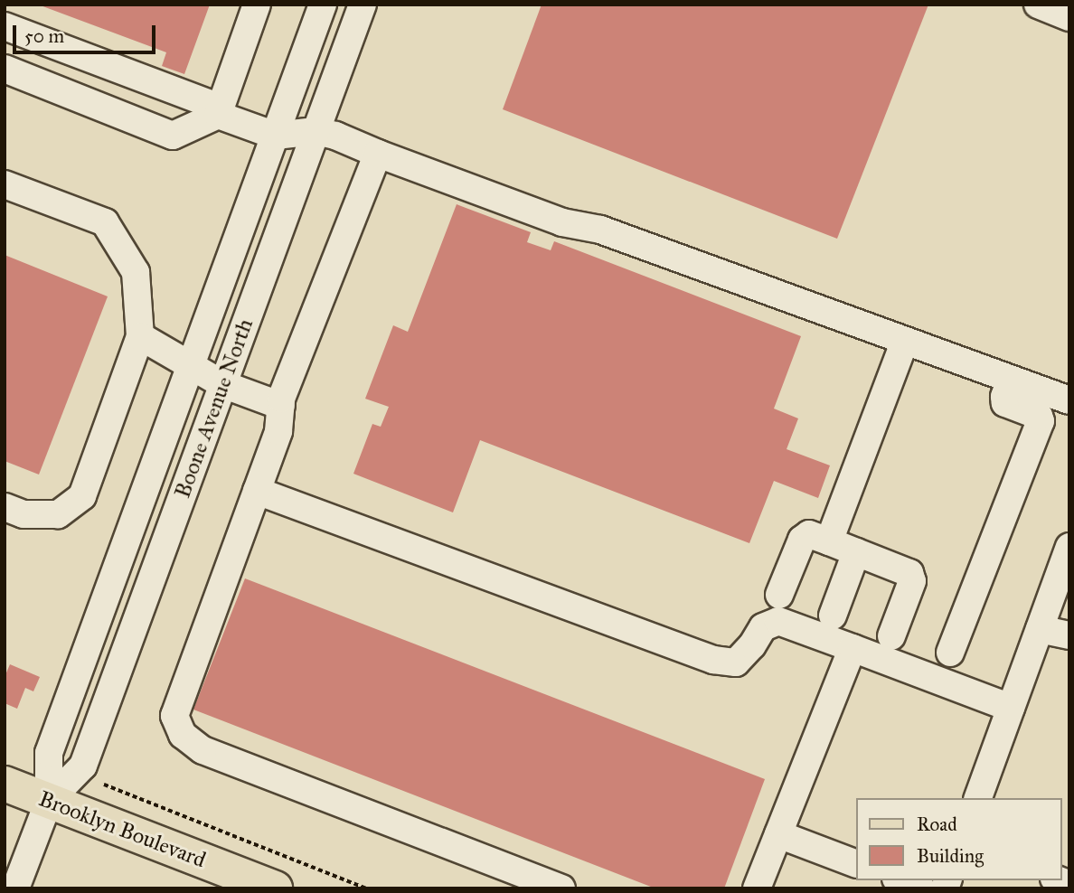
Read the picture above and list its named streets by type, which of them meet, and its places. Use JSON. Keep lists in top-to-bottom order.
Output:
{
  "streets": {
    "main road": ["Brooklyn Boulevard"],
    "street": ["Boone Avenue North"]
  },
  "crossings": [
    ["Boone Avenue North", "Brooklyn Boulevard"]
  ],
  "legend": ["Road", "Building"],
  "scale_bar": "50 m"
}
